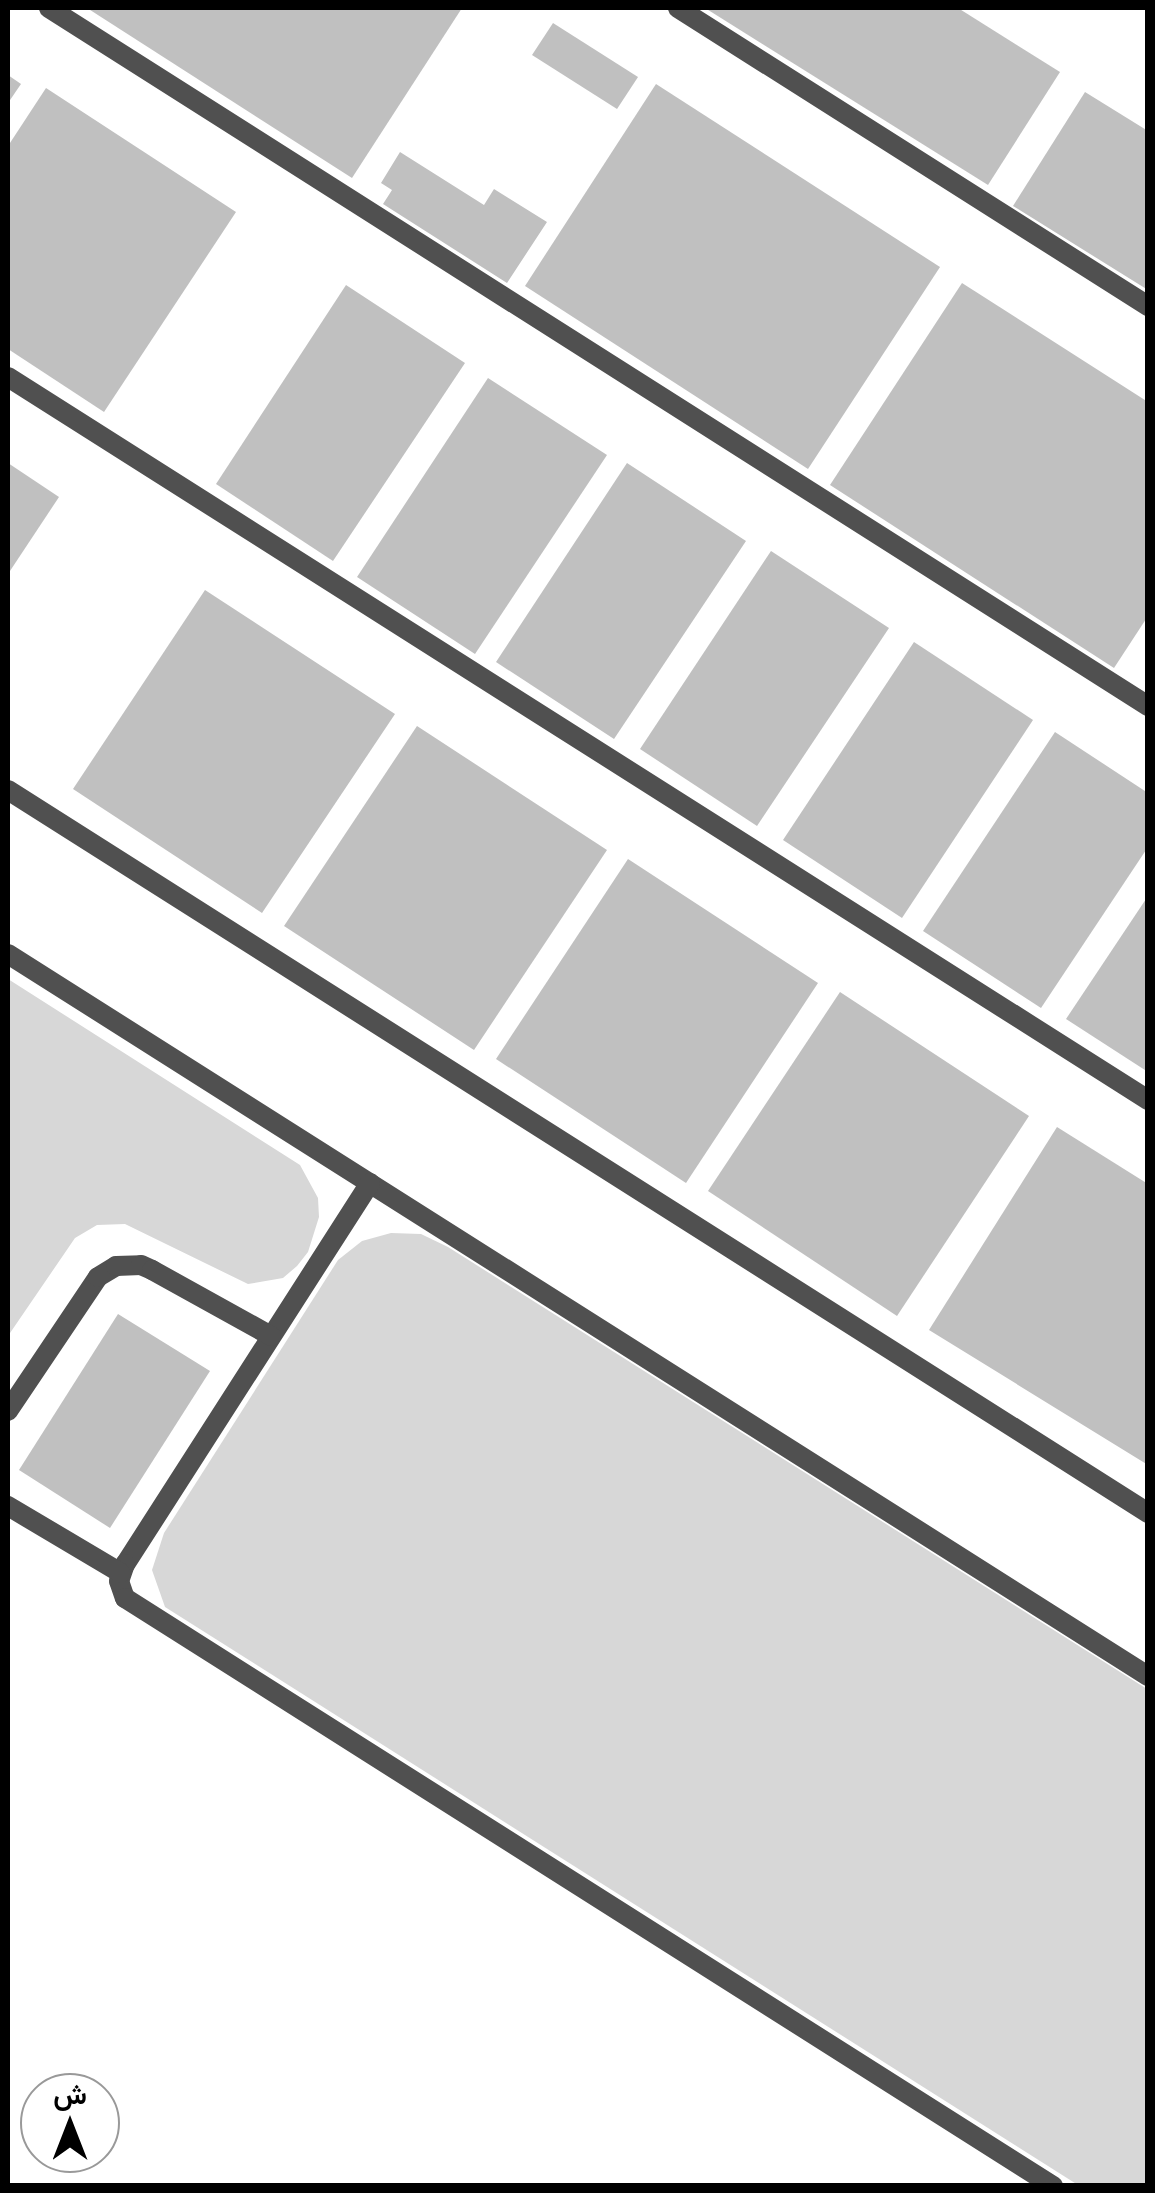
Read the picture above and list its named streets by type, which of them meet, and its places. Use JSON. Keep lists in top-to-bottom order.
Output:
{
  "north": "top"
}
